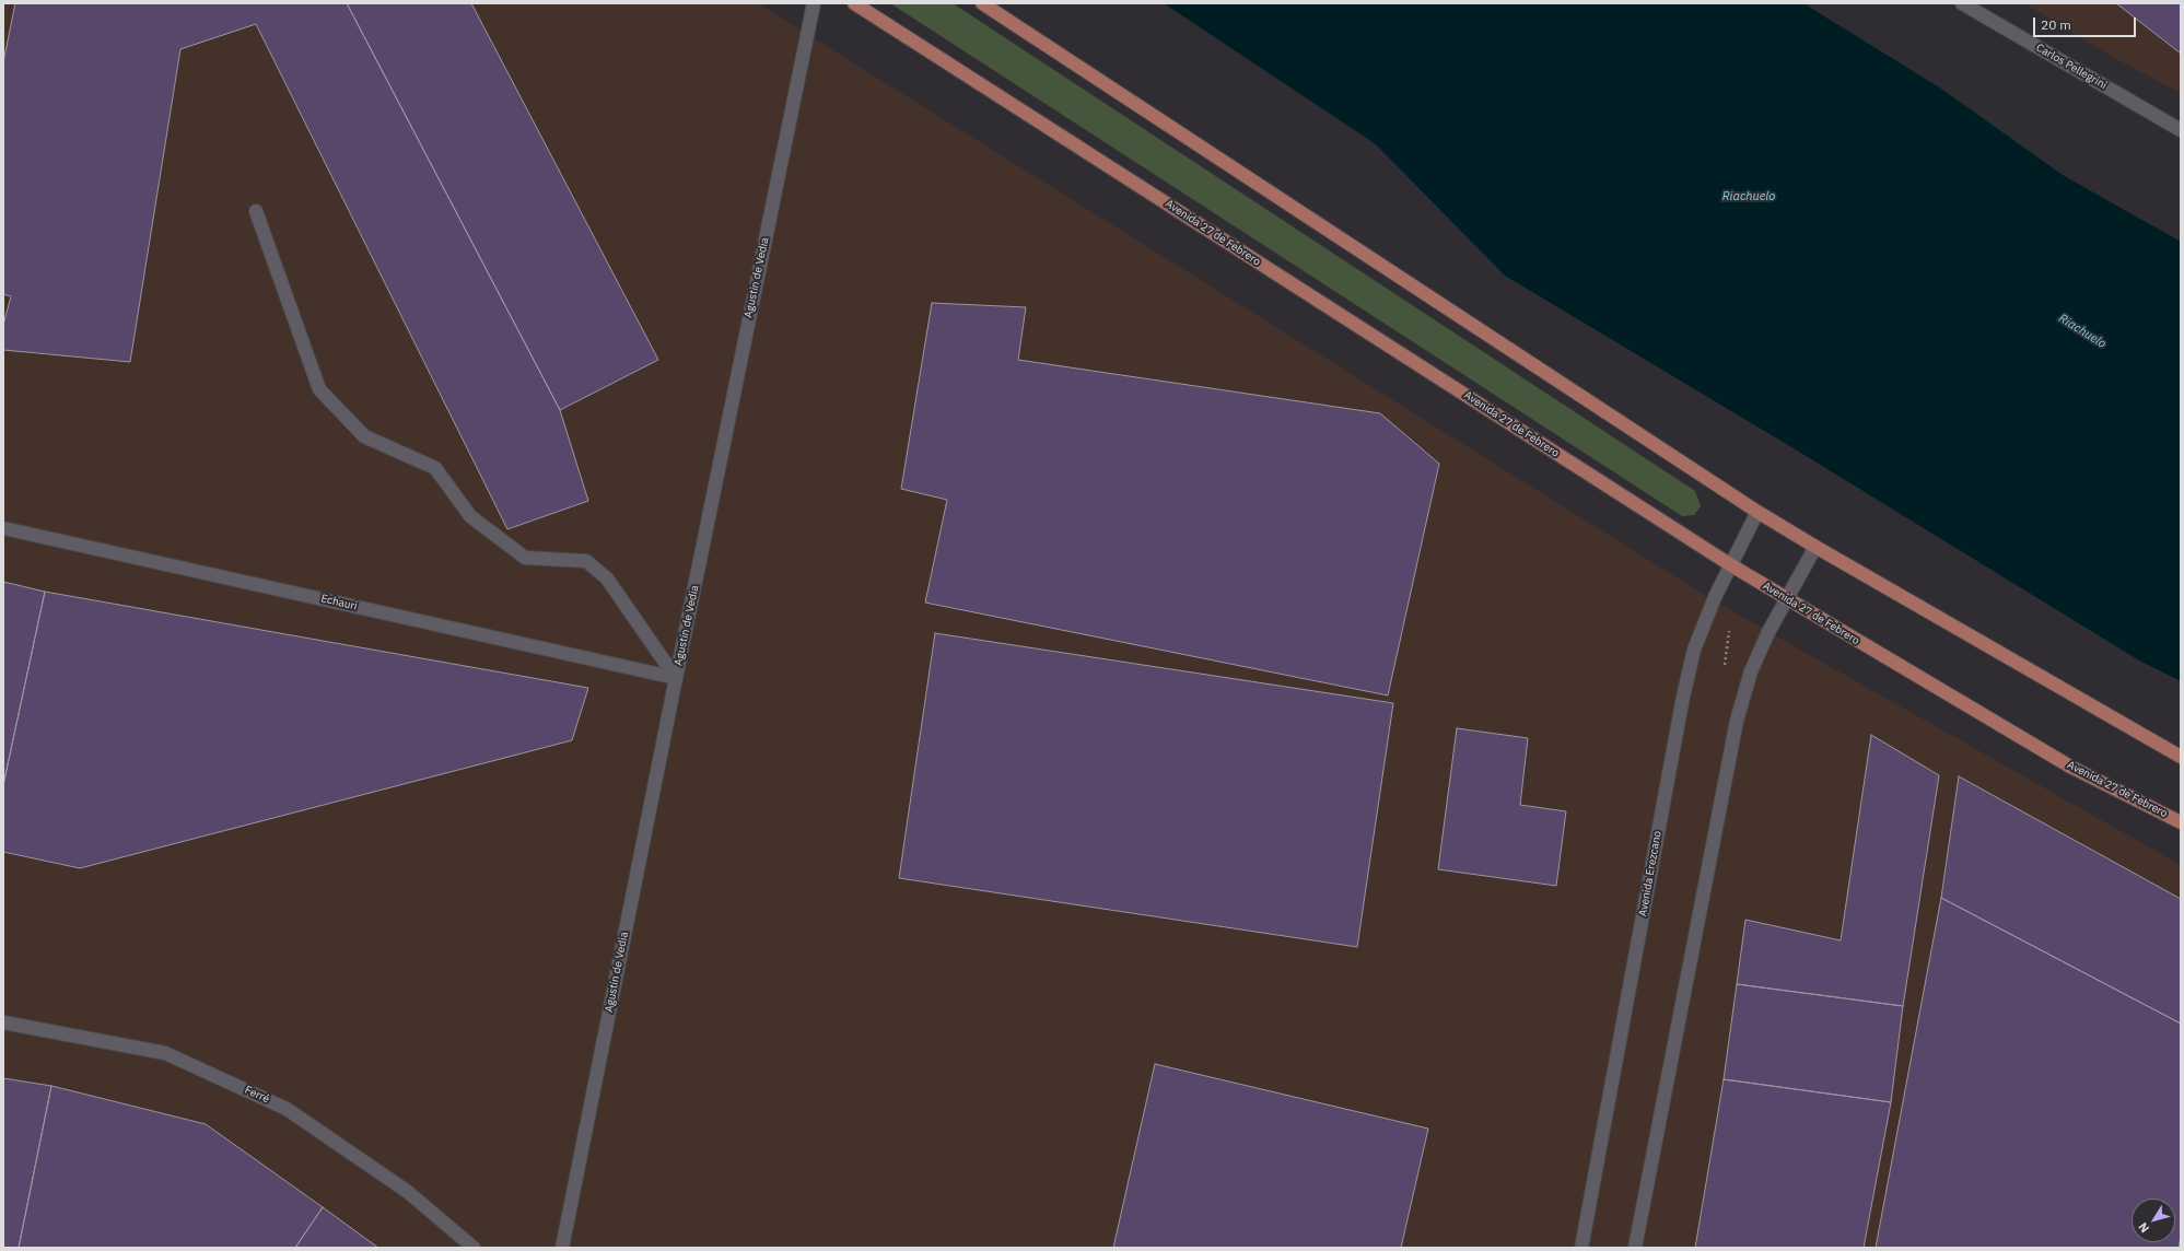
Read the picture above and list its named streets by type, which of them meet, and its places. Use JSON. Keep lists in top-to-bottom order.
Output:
{
  "streets": {
    "main road": ["Avenida 27 de Febrero"],
    "street": [
      "Carlos Pellegrini",
      "Agustín de Vedia",
      "Echauri",
      "Avenida Erezcano",
      "Ferré"
    ]
  },
  "crossings": [
    ["Avenida 27 de Febrero", "Avenida Erezcano"],
    ["Agustín de Vedia", "Echauri"]
  ],
  "water": ["Riachuelo"],
  "scale_bar": "20 m",
  "north": "bottom left"
}
